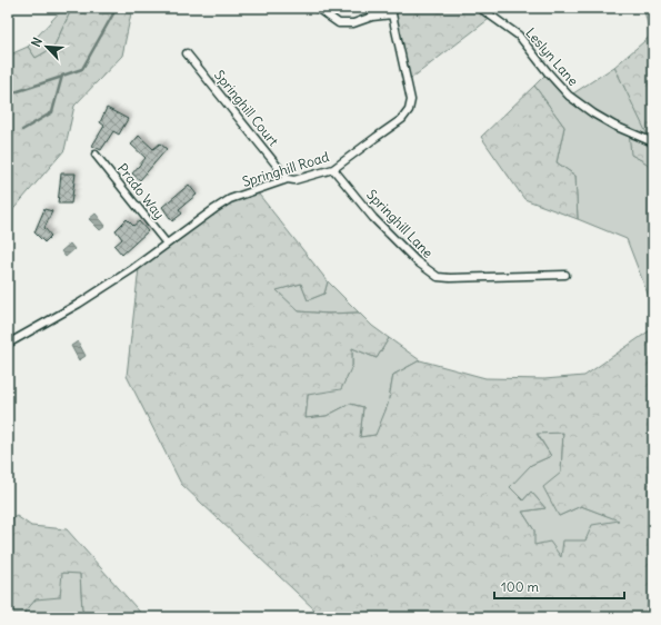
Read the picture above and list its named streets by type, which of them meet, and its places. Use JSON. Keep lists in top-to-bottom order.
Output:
{
  "streets": {
    "street": [
      "Leslyn Lane",
      "Springhill Court",
      "Springhill Road",
      "Prado Way",
      "Springhill Lane"
    ]
  },
  "crossings": [
    ["Springhill Court", "Springhill Road"],
    ["Springhill Road", "Prado Way"],
    ["Springhill Road", "Springhill Lane"]
  ],
  "scale_bar": "100 m",
  "north": "top left"
}
